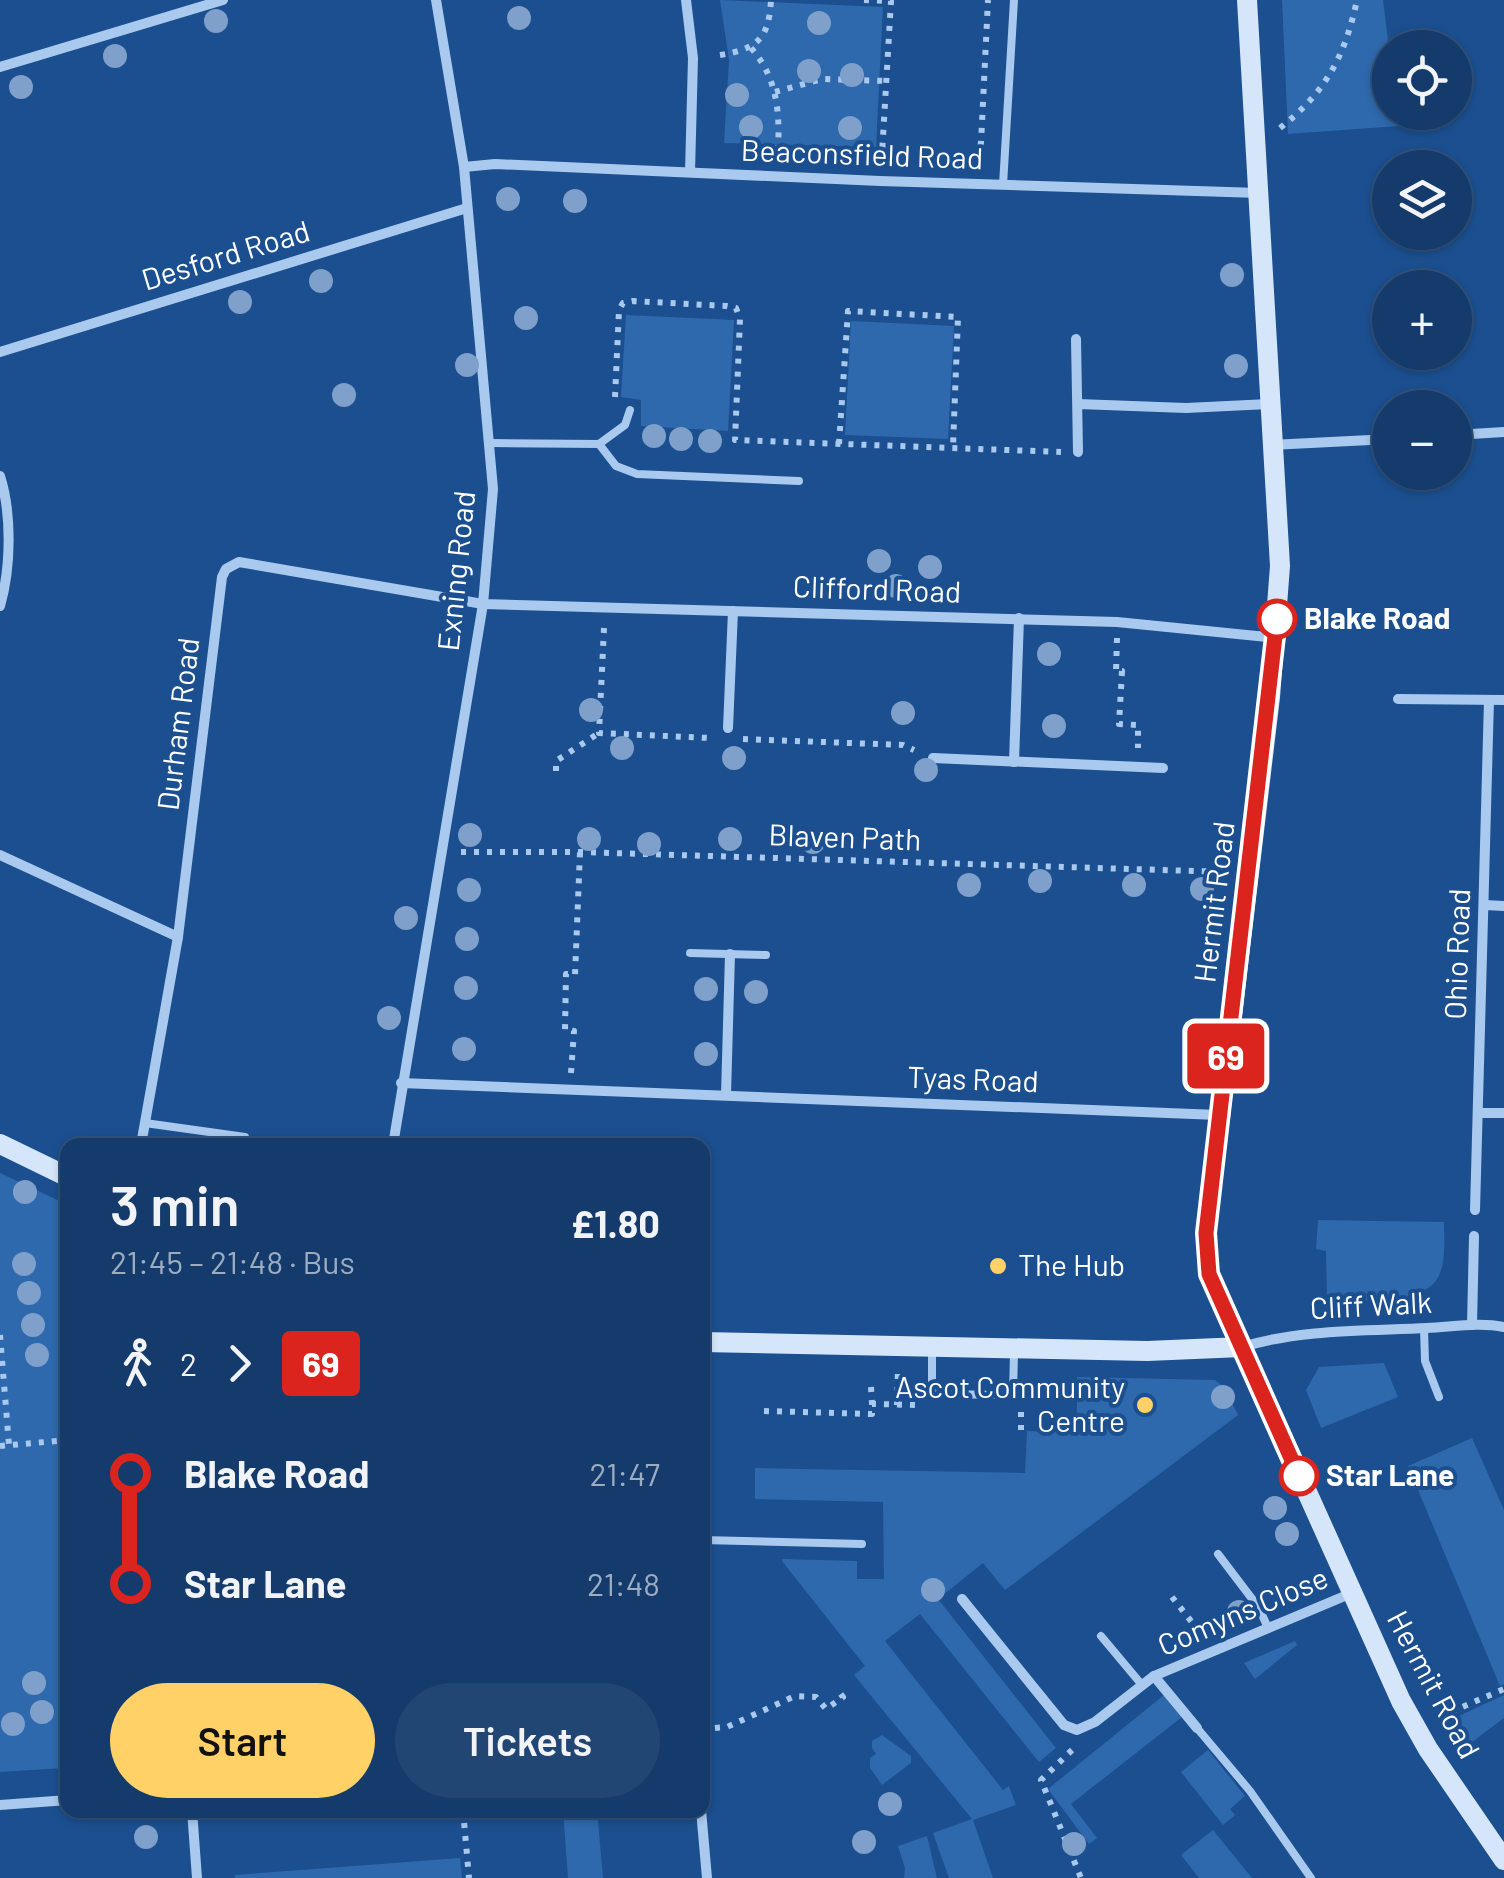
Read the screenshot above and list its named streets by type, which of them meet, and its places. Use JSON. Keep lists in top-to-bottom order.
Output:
{
  "streets": {
    "street": [
      "Beaconsfield Road",
      "Desford Road",
      "Exning Road",
      "Clifford Road",
      "Durham Road",
      "Hermit Road",
      "Ohio Road",
      "Tyas Road",
      "Cliff Walk",
      "Comyns Close"
    ],
    "path": ["Blaven Path"]
  },
  "crossings": [
    ["Beaconsfield Road", "Exning Road"],
    ["Beaconsfield Road", "Hermit Road"],
    ["Desford Road", "Exning Road"],
    ["Exning Road", "Clifford Road"],
    ["Exning Road", "Durham Road"],
    ["Exning Road", "Blaven Path"],
    ["Exning Road", "Tyas Road"],
    ["Clifford Road", "Durham Road"],
    ["Clifford Road", "Hermit Road"],
    ["Blaven Path", "Hermit Road"],
    ["Hermit Road", "Tyas Road"],
    ["Hermit Road", "Cliff Walk"],
    ["Hermit Road", "Comyns Close"]
  ],
  "places": [
    "Blake Road",
    "The Hub",
    "Ascot Community Centre",
    "Star Lane"
  ],
  "lines": ["bus line 69"],
  "page": {
    "on_map": "69",
    "map_buttons": ["+", "−"],
    "heading": ["3 min", "21:45 – 21:48 · Bus", "£1.80"],
    "legs": ["2", "69"],
    "list": [
      {
        "name": "Blake Road",
        "value": "21:47"
      },
      {
        "name": "Star Lane",
        "value": "21:48"
      }
    ],
    "buttons": ["Start", "Tickets"]
  }
}
